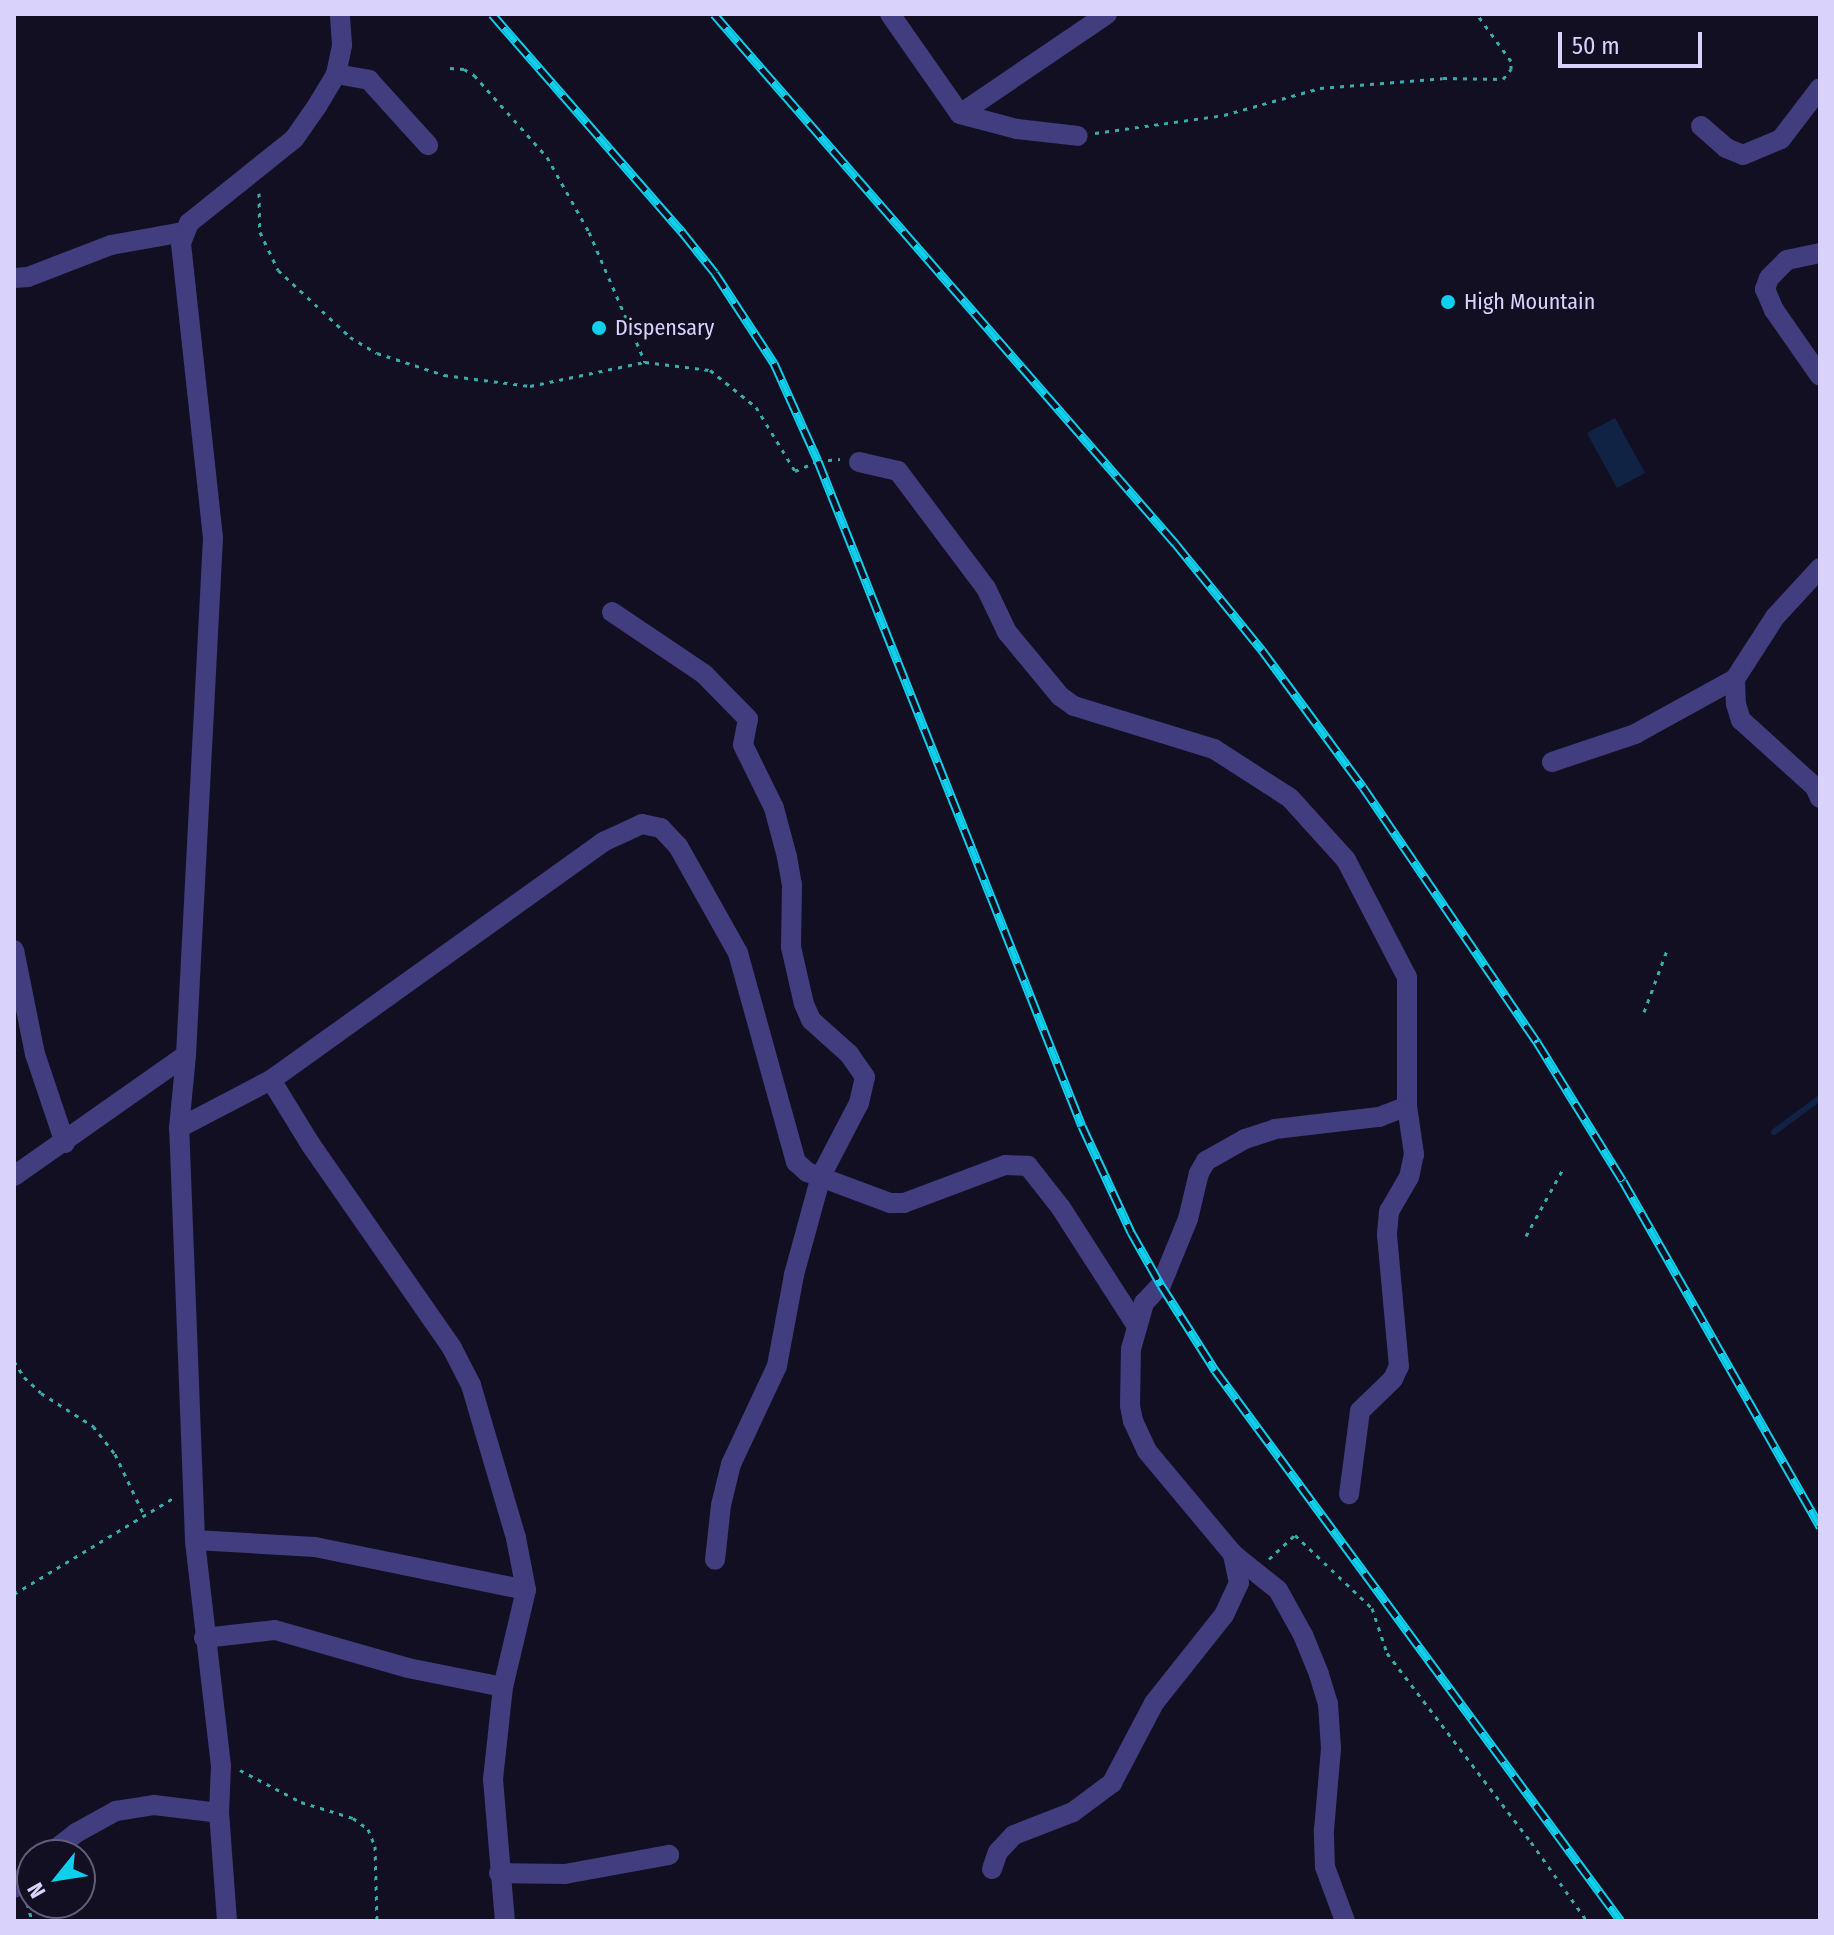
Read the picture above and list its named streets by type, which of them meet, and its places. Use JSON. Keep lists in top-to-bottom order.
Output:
{
  "places": ["High Mountain", "Dispensary"],
  "scale_bar": "50 m",
  "north": "bottom left"
}
